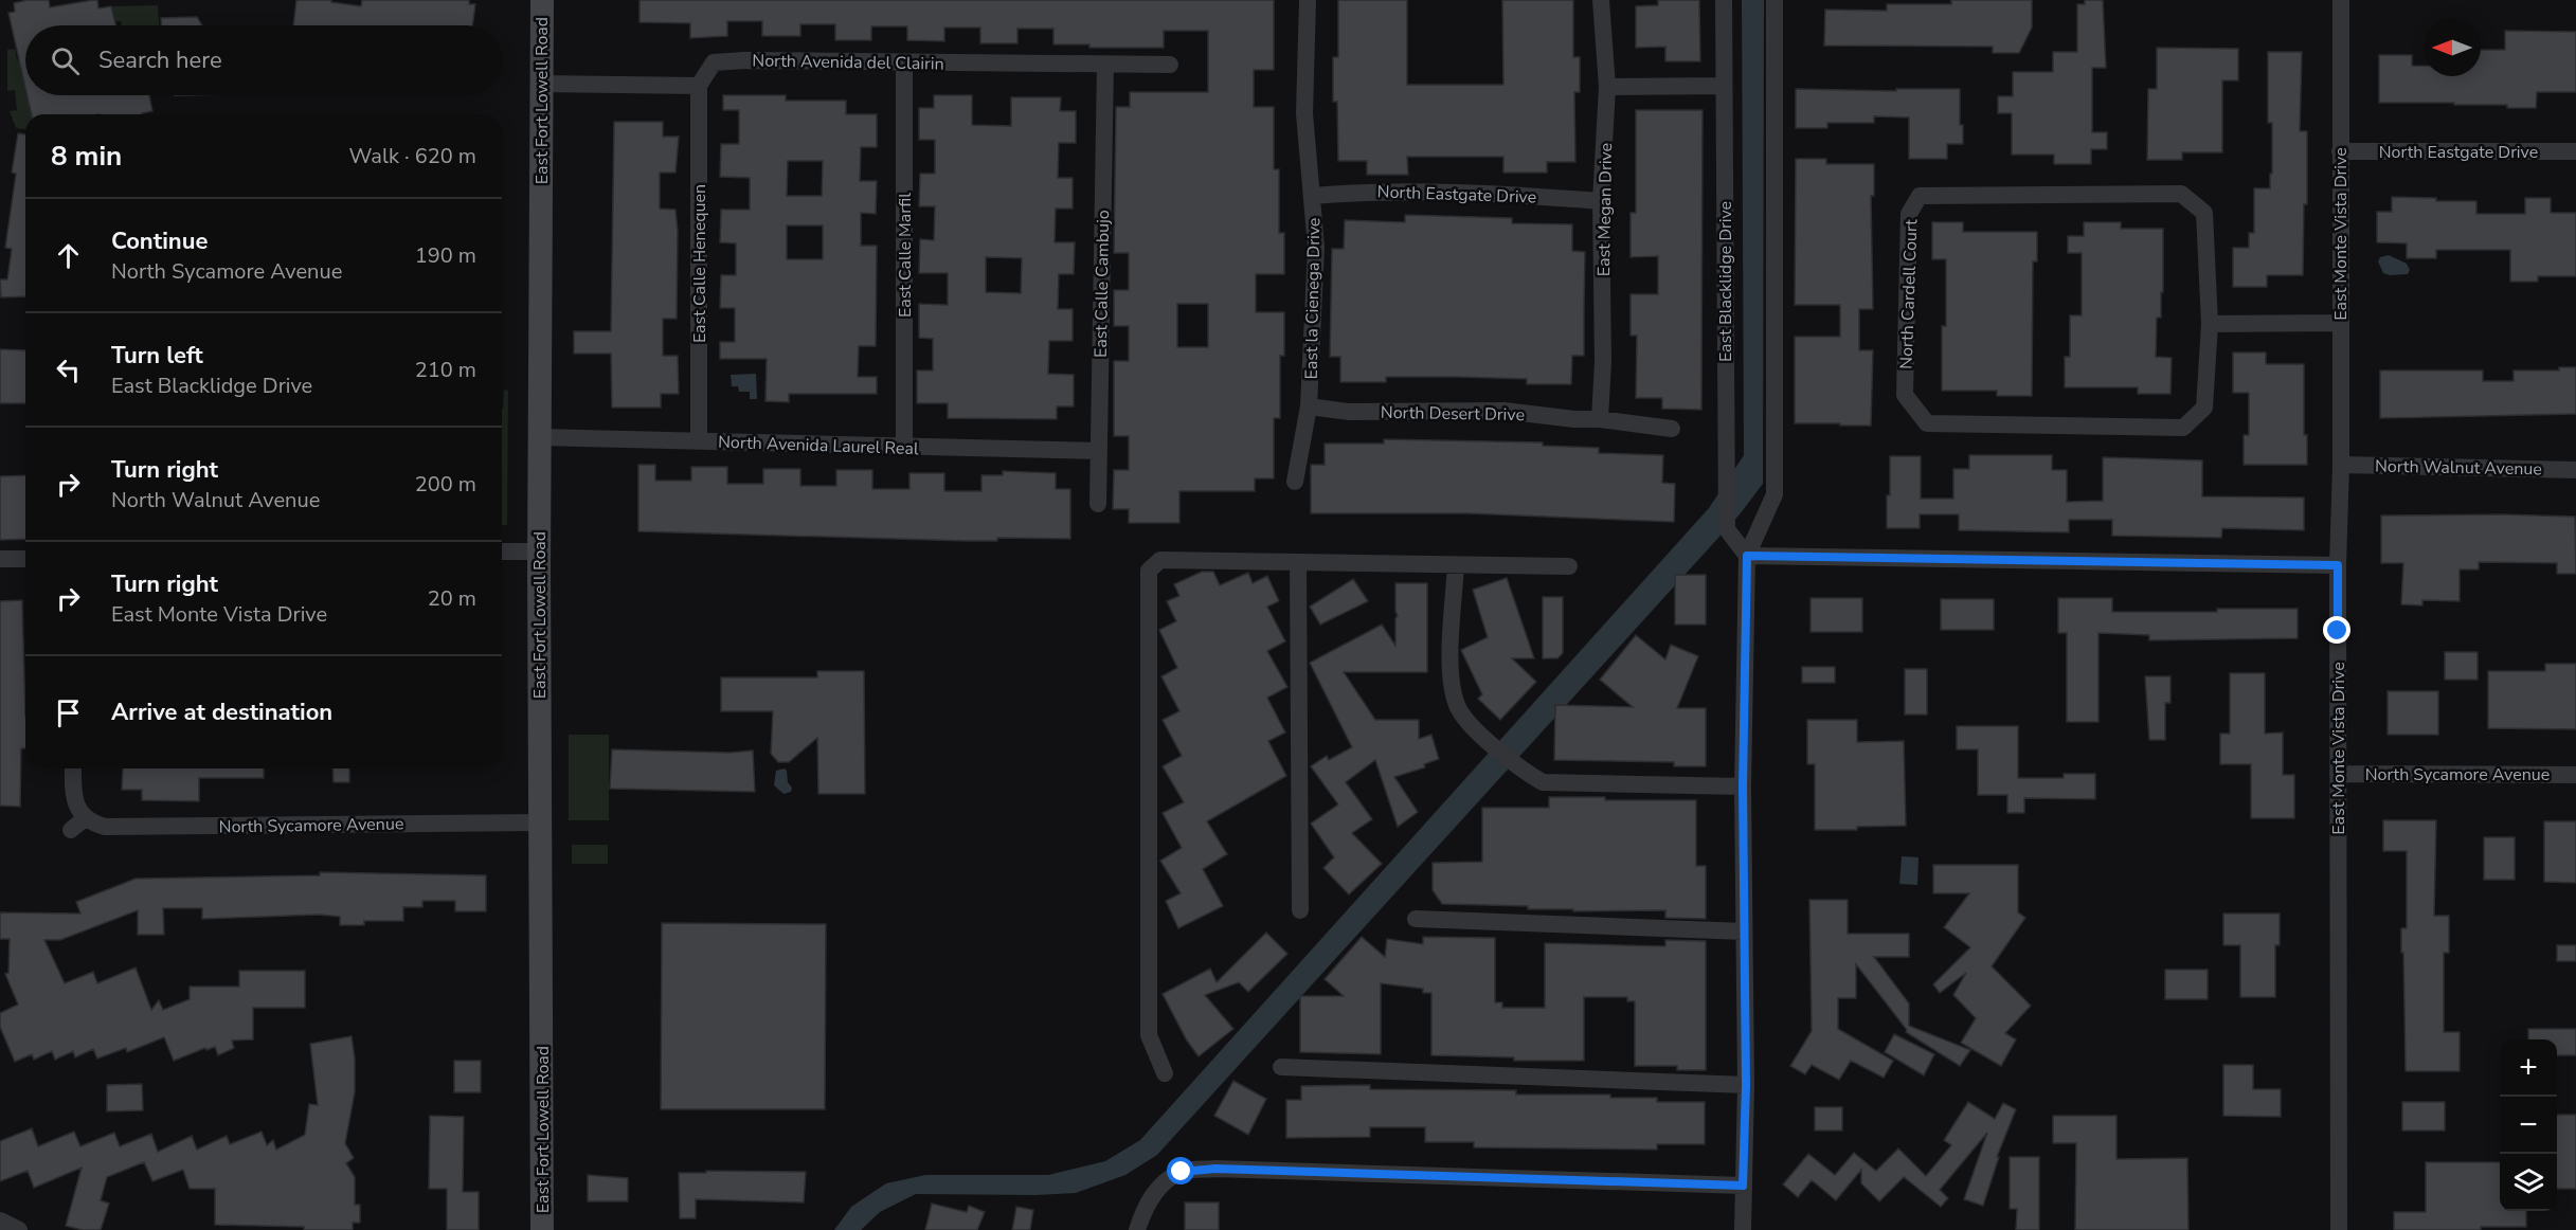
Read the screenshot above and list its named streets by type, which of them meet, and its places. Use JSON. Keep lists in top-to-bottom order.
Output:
{
  "streets": {
    "main road": ["East Fort Lowell Road"],
    "street": [
      "North Avenida del Clairin",
      "North Eastgate Drive",
      "East Megan Drive",
      "East Monte Vista Drive",
      "East Calle Marfil",
      "East Calle Henequen",
      "East Blacklidge Drive",
      "East Calle Cambujo",
      "North Cardell Court",
      "East la Cienega Drive",
      "North Desert Drive",
      "North Avenida Laurel Real",
      "North Walnut Avenue",
      "North Sycamore Avenue"
    ]
  },
  "crossings": [
    ["North Avenida del Clairin", "East Calle Marfil"],
    ["North Avenida del Clairin", "East Calle Henequen"],
    ["North Avenida del Clairin", "East Calle Cambujo"],
    ["East Fort Lowell Road", "North Avenida Laurel Real"],
    ["East Fort Lowell Road", "North Sycamore Avenue"],
    ["North Eastgate Drive", "East Megan Drive"],
    ["North Eastgate Drive", "East Monte Vista Drive"],
    ["North Eastgate Drive", "East la Cienega Drive"],
    ["East Megan Drive", "North Desert Drive"],
    ["East Monte Vista Drive", "North Walnut Avenue"],
    ["East Monte Vista Drive", "North Sycamore Avenue"],
    ["East Calle Marfil", "North Avenida Laurel Real"],
    ["East Calle Henequen", "North Avenida Laurel Real"],
    ["East Calle Cambujo", "North Avenida Laurel Real"],
    ["East la Cienega Drive", "North Desert Drive"]
  ],
  "north": "left",
  "page": {
    "search": "Search here",
    "heading": ["8 min", "Walk · 620 m"],
    "list": [
      ["Continue", "North Sycamore Avenue", "190 m"],
      ["Turn left", "East Blacklidge Drive", "210 m"],
      ["Turn right", "North Walnut Avenue", "200 m"],
      ["Turn right", "East Monte Vista Drive", "20 m"],
      "Arrive at destination"
    ],
    "map_buttons": ["+", "−"]
  }
}
